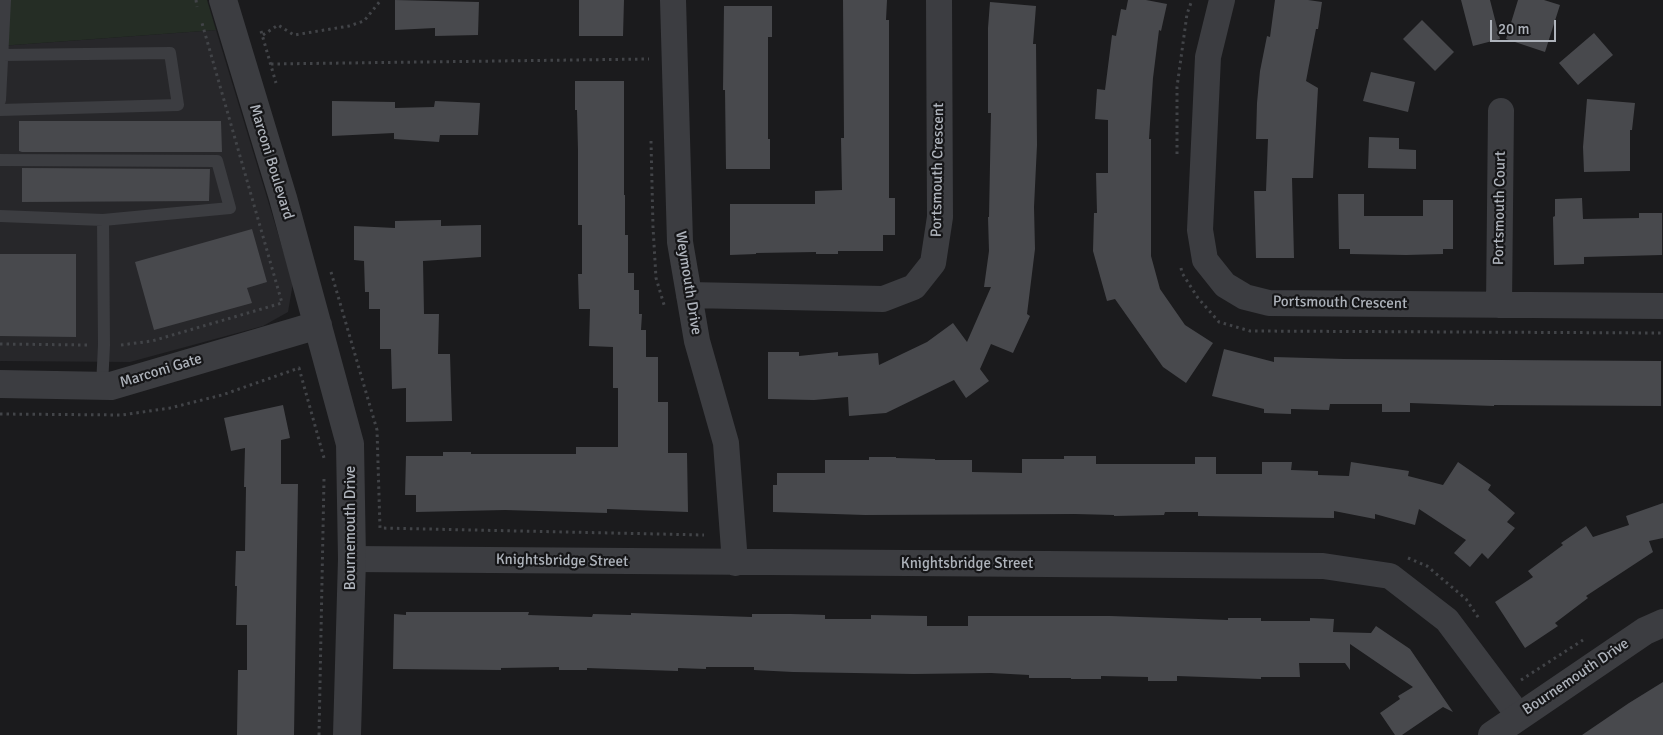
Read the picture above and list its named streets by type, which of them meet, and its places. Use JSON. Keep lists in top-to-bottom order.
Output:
{
  "streets": {
    "street": [
      "Marconi Boulevard",
      "Portsmouth Crescent",
      "Portsmouth Court",
      "Weymouth Drive",
      "Marconi Gate",
      "Bournemouth Drive",
      "Knightsbridge Street"
    ]
  },
  "crossings": [
    ["Marconi Boulevard", "Marconi Gate"],
    ["Marconi Boulevard", "Bournemouth Drive"],
    ["Portsmouth Crescent", "Portsmouth Court"],
    ["Portsmouth Crescent", "Weymouth Drive"],
    ["Weymouth Drive", "Knightsbridge Street"],
    ["Marconi Gate", "Bournemouth Drive"],
    ["Bournemouth Drive", "Knightsbridge Street"]
  ],
  "scale_bar": "20 m"
}
